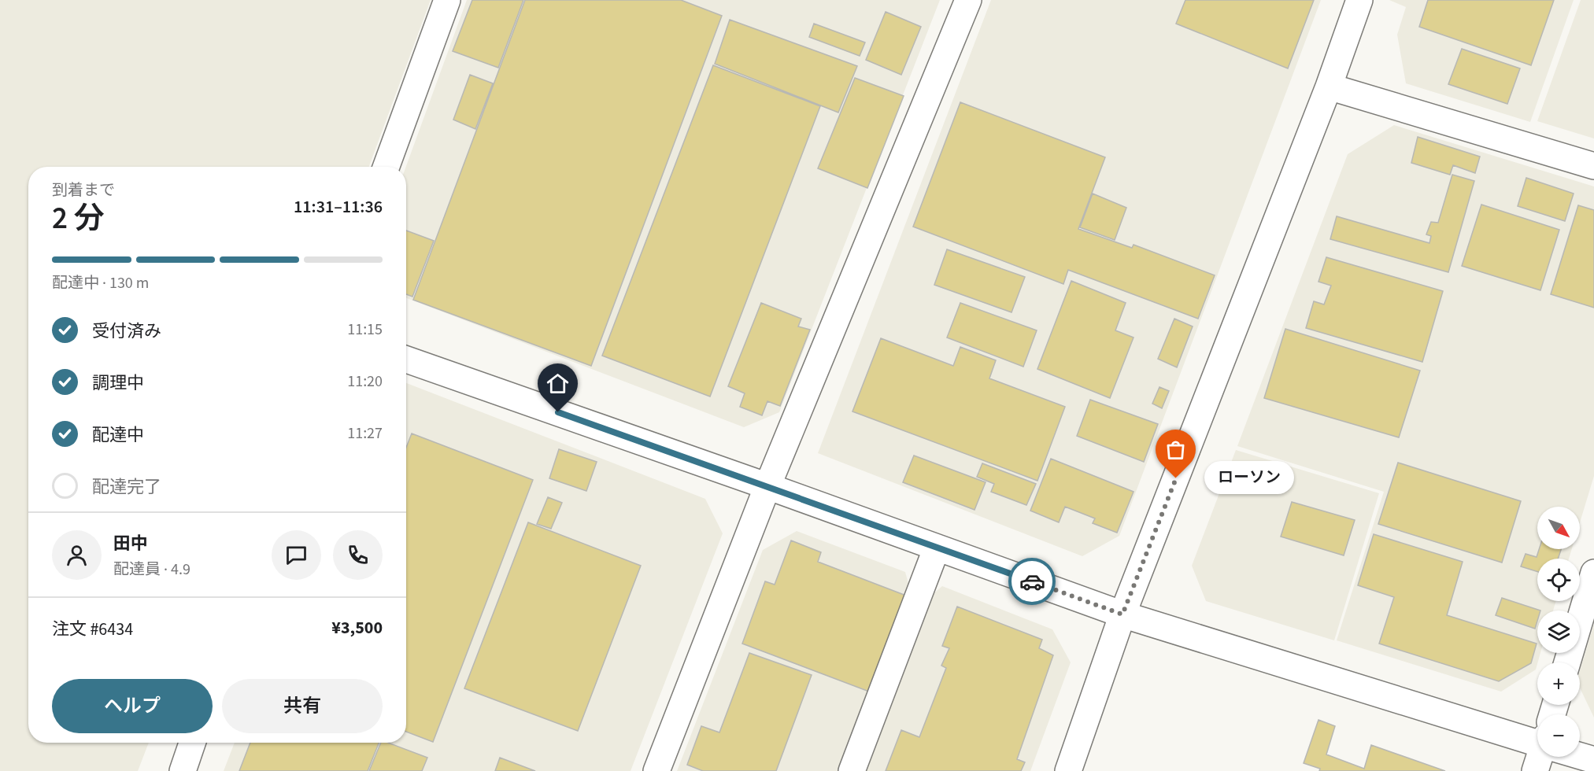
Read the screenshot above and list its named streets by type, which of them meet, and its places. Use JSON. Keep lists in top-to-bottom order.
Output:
{
  "places": ["ローソン"],
  "north": "bottom right",
  "page": {
    "heading": ["2 分", "到着まで", "11:31–11:36"],
    "panel": [
      "田中",
      "配達員 · 4.9",
      "注文 #6434",
      "¥3,500"
    ],
    "bar": "配達中 · 130 m",
    "list": [
      ["受付済み", "11:15"],
      ["調理中", "11:20"],
      ["配達中", "11:27"],
      "配達完了"
    ],
    "bubble": "ローソン",
    "map_buttons": ["+", "−"],
    "buttons": ["ヘルプ", "共有"]
  }
}
